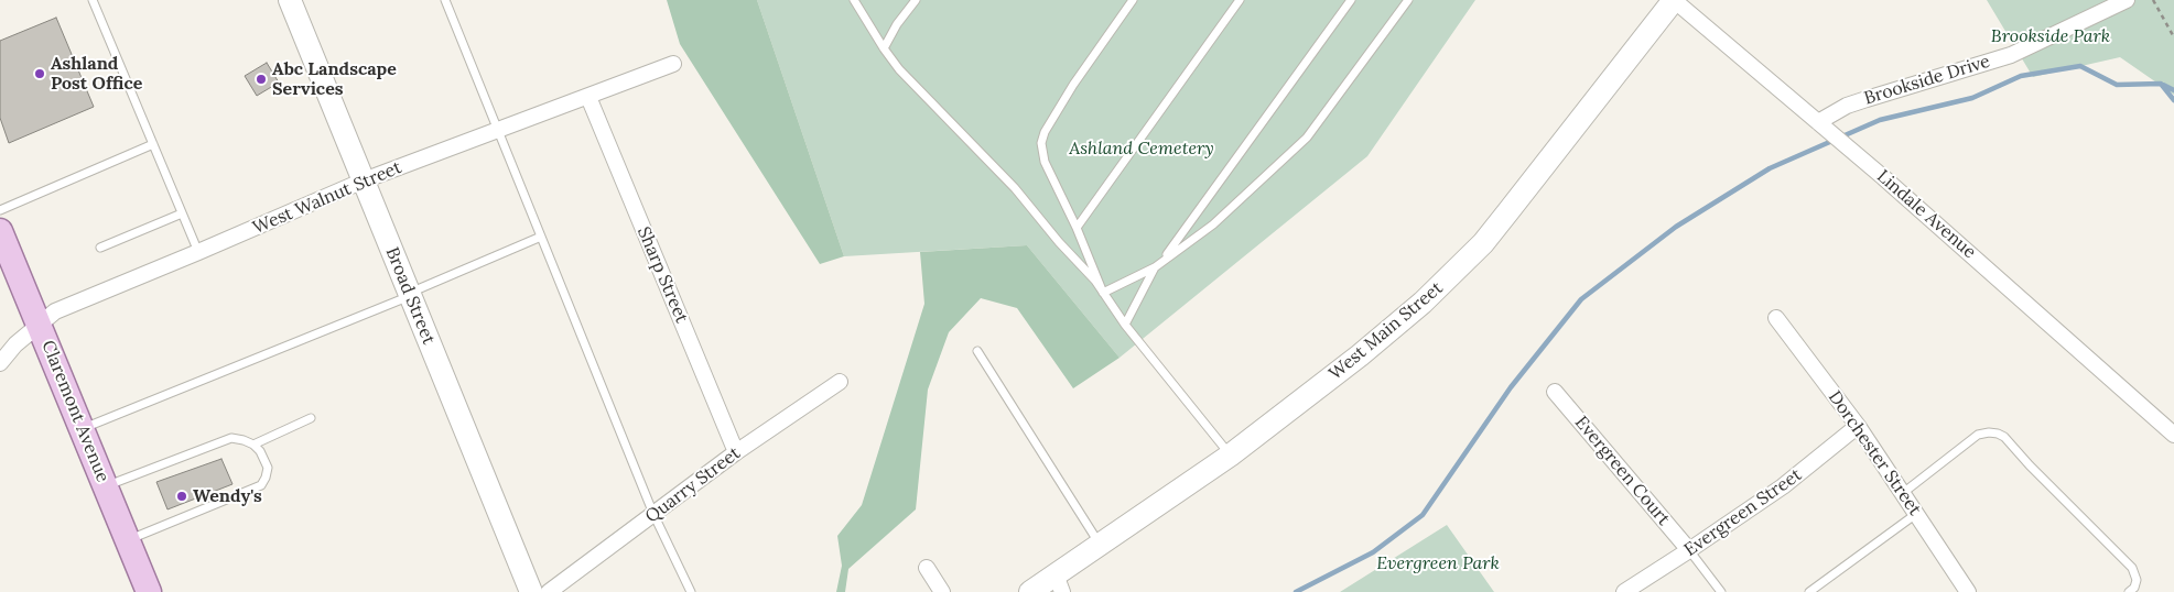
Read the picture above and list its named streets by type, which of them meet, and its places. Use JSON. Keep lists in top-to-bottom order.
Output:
{
  "streets": {
    "main road": ["Claremont Avenue"],
    "street": [
      "Brookside Drive",
      "West Walnut Street",
      "Lindale Avenue",
      "Sharp Street",
      "Broad Street",
      "West Main Street",
      "Dorchester Street",
      "Evergreen Court",
      "Quarry Street",
      "Evergreen Street"
    ]
  },
  "crossings": [
    ["Brookside Drive", "Lindale Avenue"],
    ["West Walnut Street", "Sharp Street"],
    ["West Walnut Street", "Broad Street"],
    ["West Walnut Street", "Claremont Avenue"],
    ["Lindale Avenue", "West Main Street"],
    ["Sharp Street", "Quarry Street"],
    ["Dorchester Street", "Evergreen Street"],
    ["Evergreen Court", "Evergreen Street"]
  ],
  "parks": ["Brookside Park", "Ashland Cemetery", "Evergreen Park"],
  "places": ["Ashland Post Office", "Abc Landscape Services", "Wendy's"]
}
